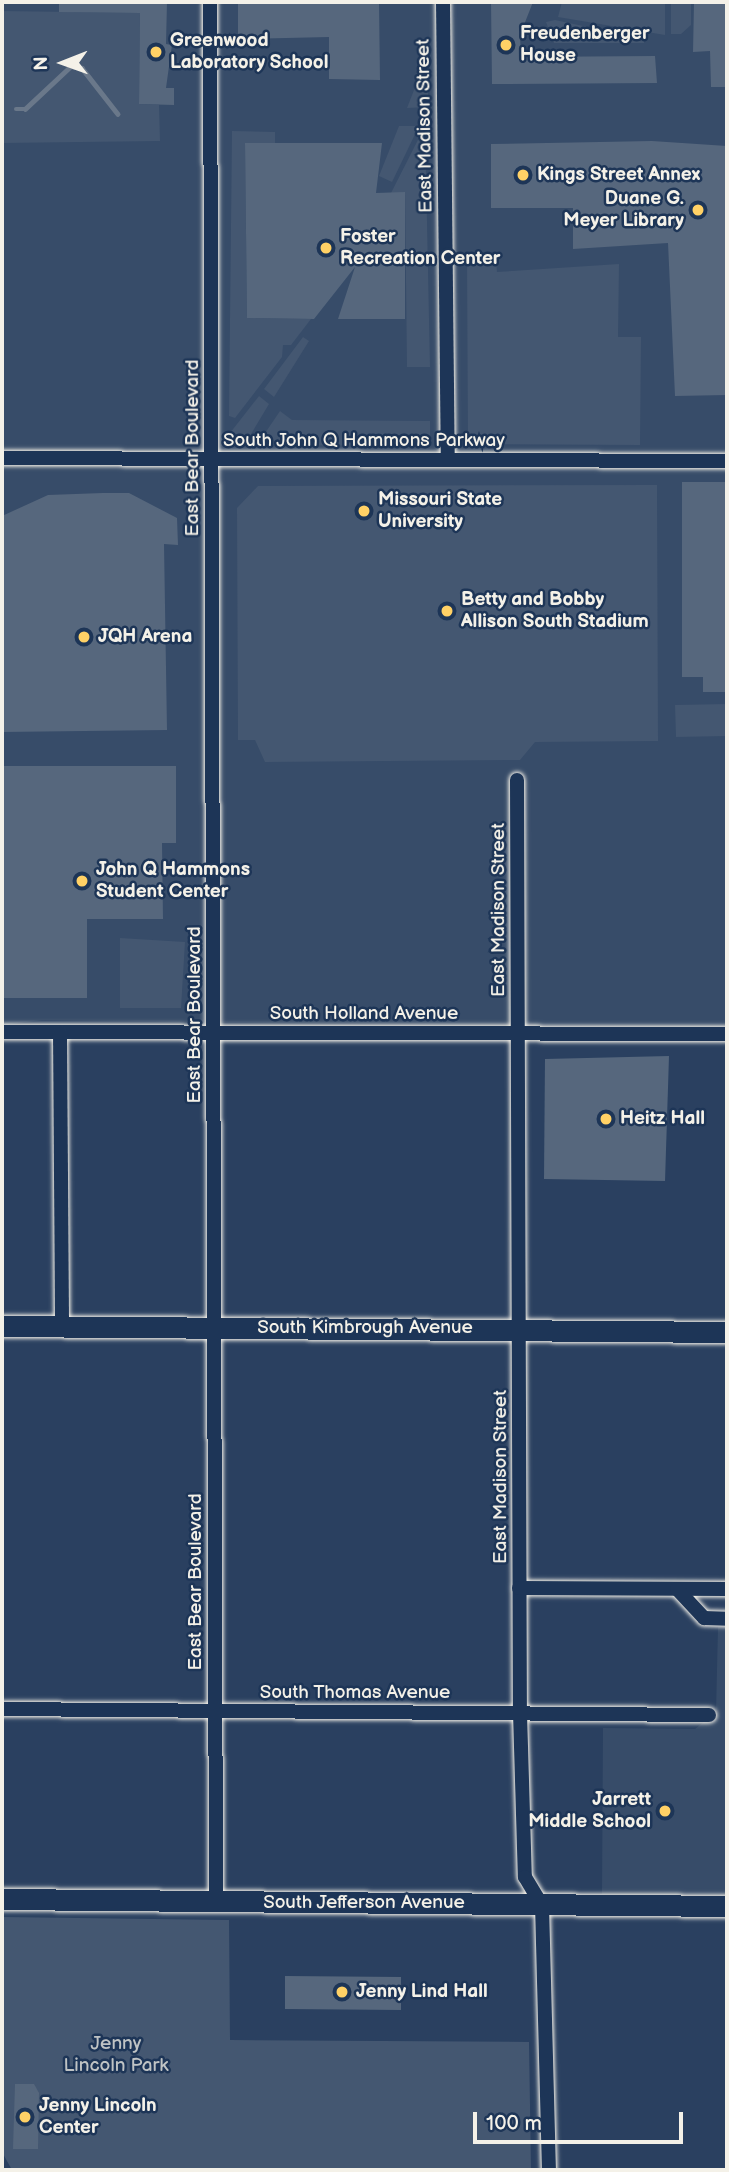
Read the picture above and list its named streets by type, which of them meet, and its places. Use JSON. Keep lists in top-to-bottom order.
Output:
{
  "streets": {
    "main road": ["South Kimbrough Avenue", "South Jefferson Avenue"],
    "street": [
      "East Madison Street",
      "South John Q Hammons Parkway",
      "East Bear Boulevard",
      "South Holland Avenue",
      "South Thomas Avenue"
    ]
  },
  "crossings": [
    ["East Madison Street", "South John Q Hammons Parkway"],
    ["East Madison Street", "South Holland Avenue"],
    ["East Madison Street", "South Kimbrough Avenue"],
    ["East Madison Street", "South Thomas Avenue"],
    ["East Madison Street", "South Jefferson Avenue"],
    ["South John Q Hammons Parkway", "East Bear Boulevard"],
    ["East Bear Boulevard", "South Holland Avenue"],
    ["East Bear Boulevard", "South Kimbrough Avenue"],
    ["East Bear Boulevard", "South Thomas Avenue"],
    ["East Bear Boulevard", "South Jefferson Avenue"]
  ],
  "parks": ["Jenny Lincoln Park"],
  "places": [
    "Freudenberger House",
    "Greenwood Laboratory School",
    "Kings Street Annex",
    "Duane G. Meyer Library",
    "Foster Recreation Center",
    "Missouri State University",
    "Betty and Bobby Allison South Stadium",
    "JQH Arena",
    "John Q Hammons Student Center",
    "Heitz Hall",
    "Jarrett Middle School",
    "Jenny Lind Hall",
    "Jenny Lincoln Center"
  ],
  "scale_bar": "100 m",
  "north": "left"
}
